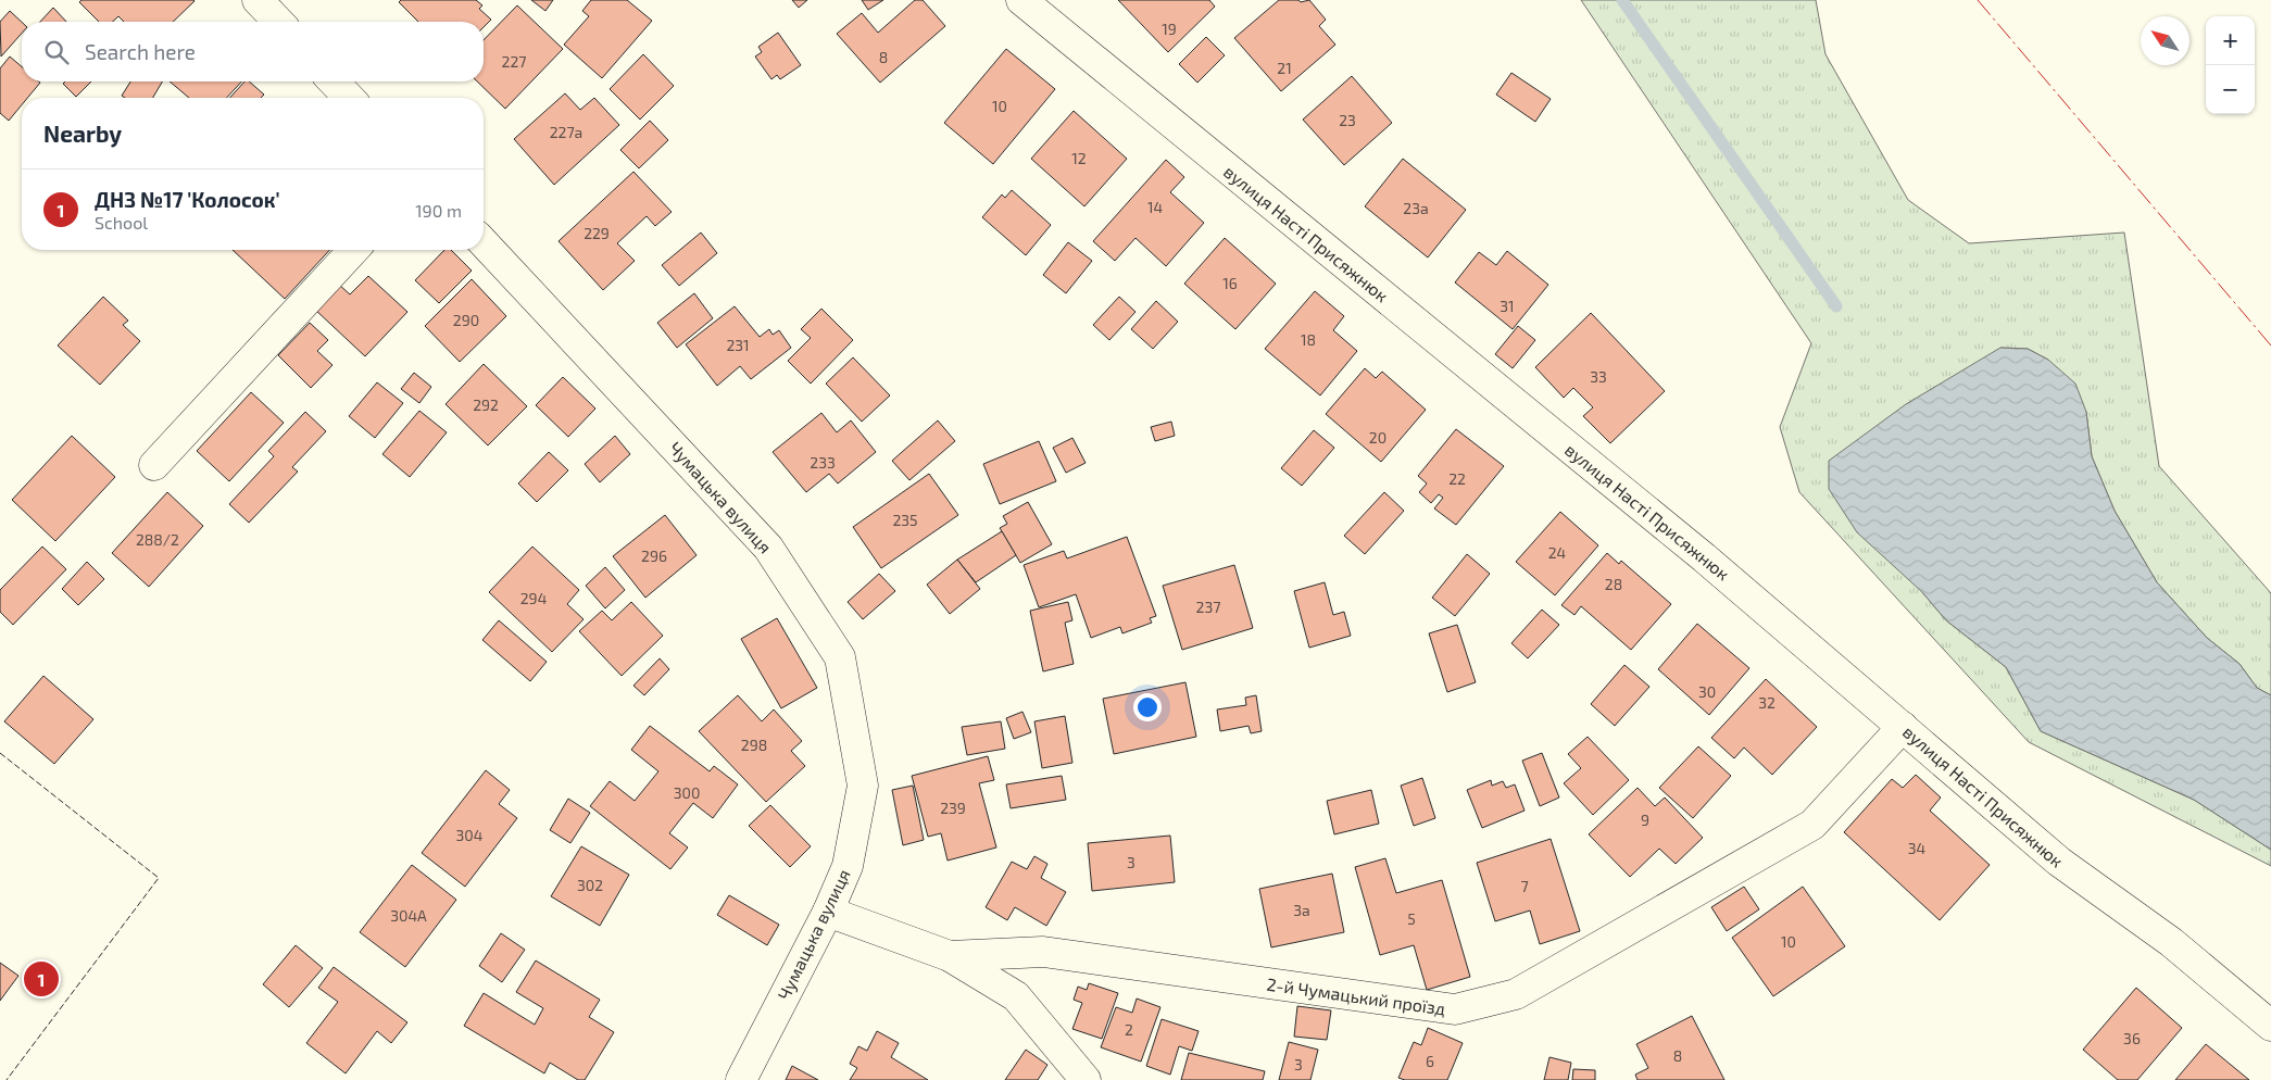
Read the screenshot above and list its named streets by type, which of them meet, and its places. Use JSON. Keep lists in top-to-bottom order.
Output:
{
  "streets": {
    "street": ["вулиця Насті Присяжнюк", "Чумацька вулиця", "2-й Чумацький проїзд"]
  },
  "crossings": [
    ["вулиця Насті Присяжнюк", "2-й Чумацький проїзд"]
  ],
  "house_numbers": [
    "19",
    "8",
    "227",
    "21",
    "10",
    "23",
    "227а",
    "12",
    "14",
    "23а",
    "229",
    "16",
    "31",
    "290",
    "18",
    "231",
    "33",
    "292",
    "20",
    "233",
    "22",
    "235",
    "288/2",
    "24",
    "296",
    "28",
    "294",
    "237",
    "30",
    "32",
    "298",
    "300",
    "239",
    "9",
    "304",
    "34",
    "3",
    "302",
    "7",
    "3а",
    "304А",
    "5",
    "10",
    "2",
    "36",
    "8",
    "6",
    "3"
  ],
  "north": "top left",
  "page": {
    "map_buttons": ["+", "−"],
    "search": "Search here",
    "heading": "Nearby",
    "list": [
      {
        "mark": "1",
        "name": "ДНЗ №17 'Колосок'",
        "note": "School",
        "value": "190 m"
      }
    ],
    "pins": "1"
  }
}
